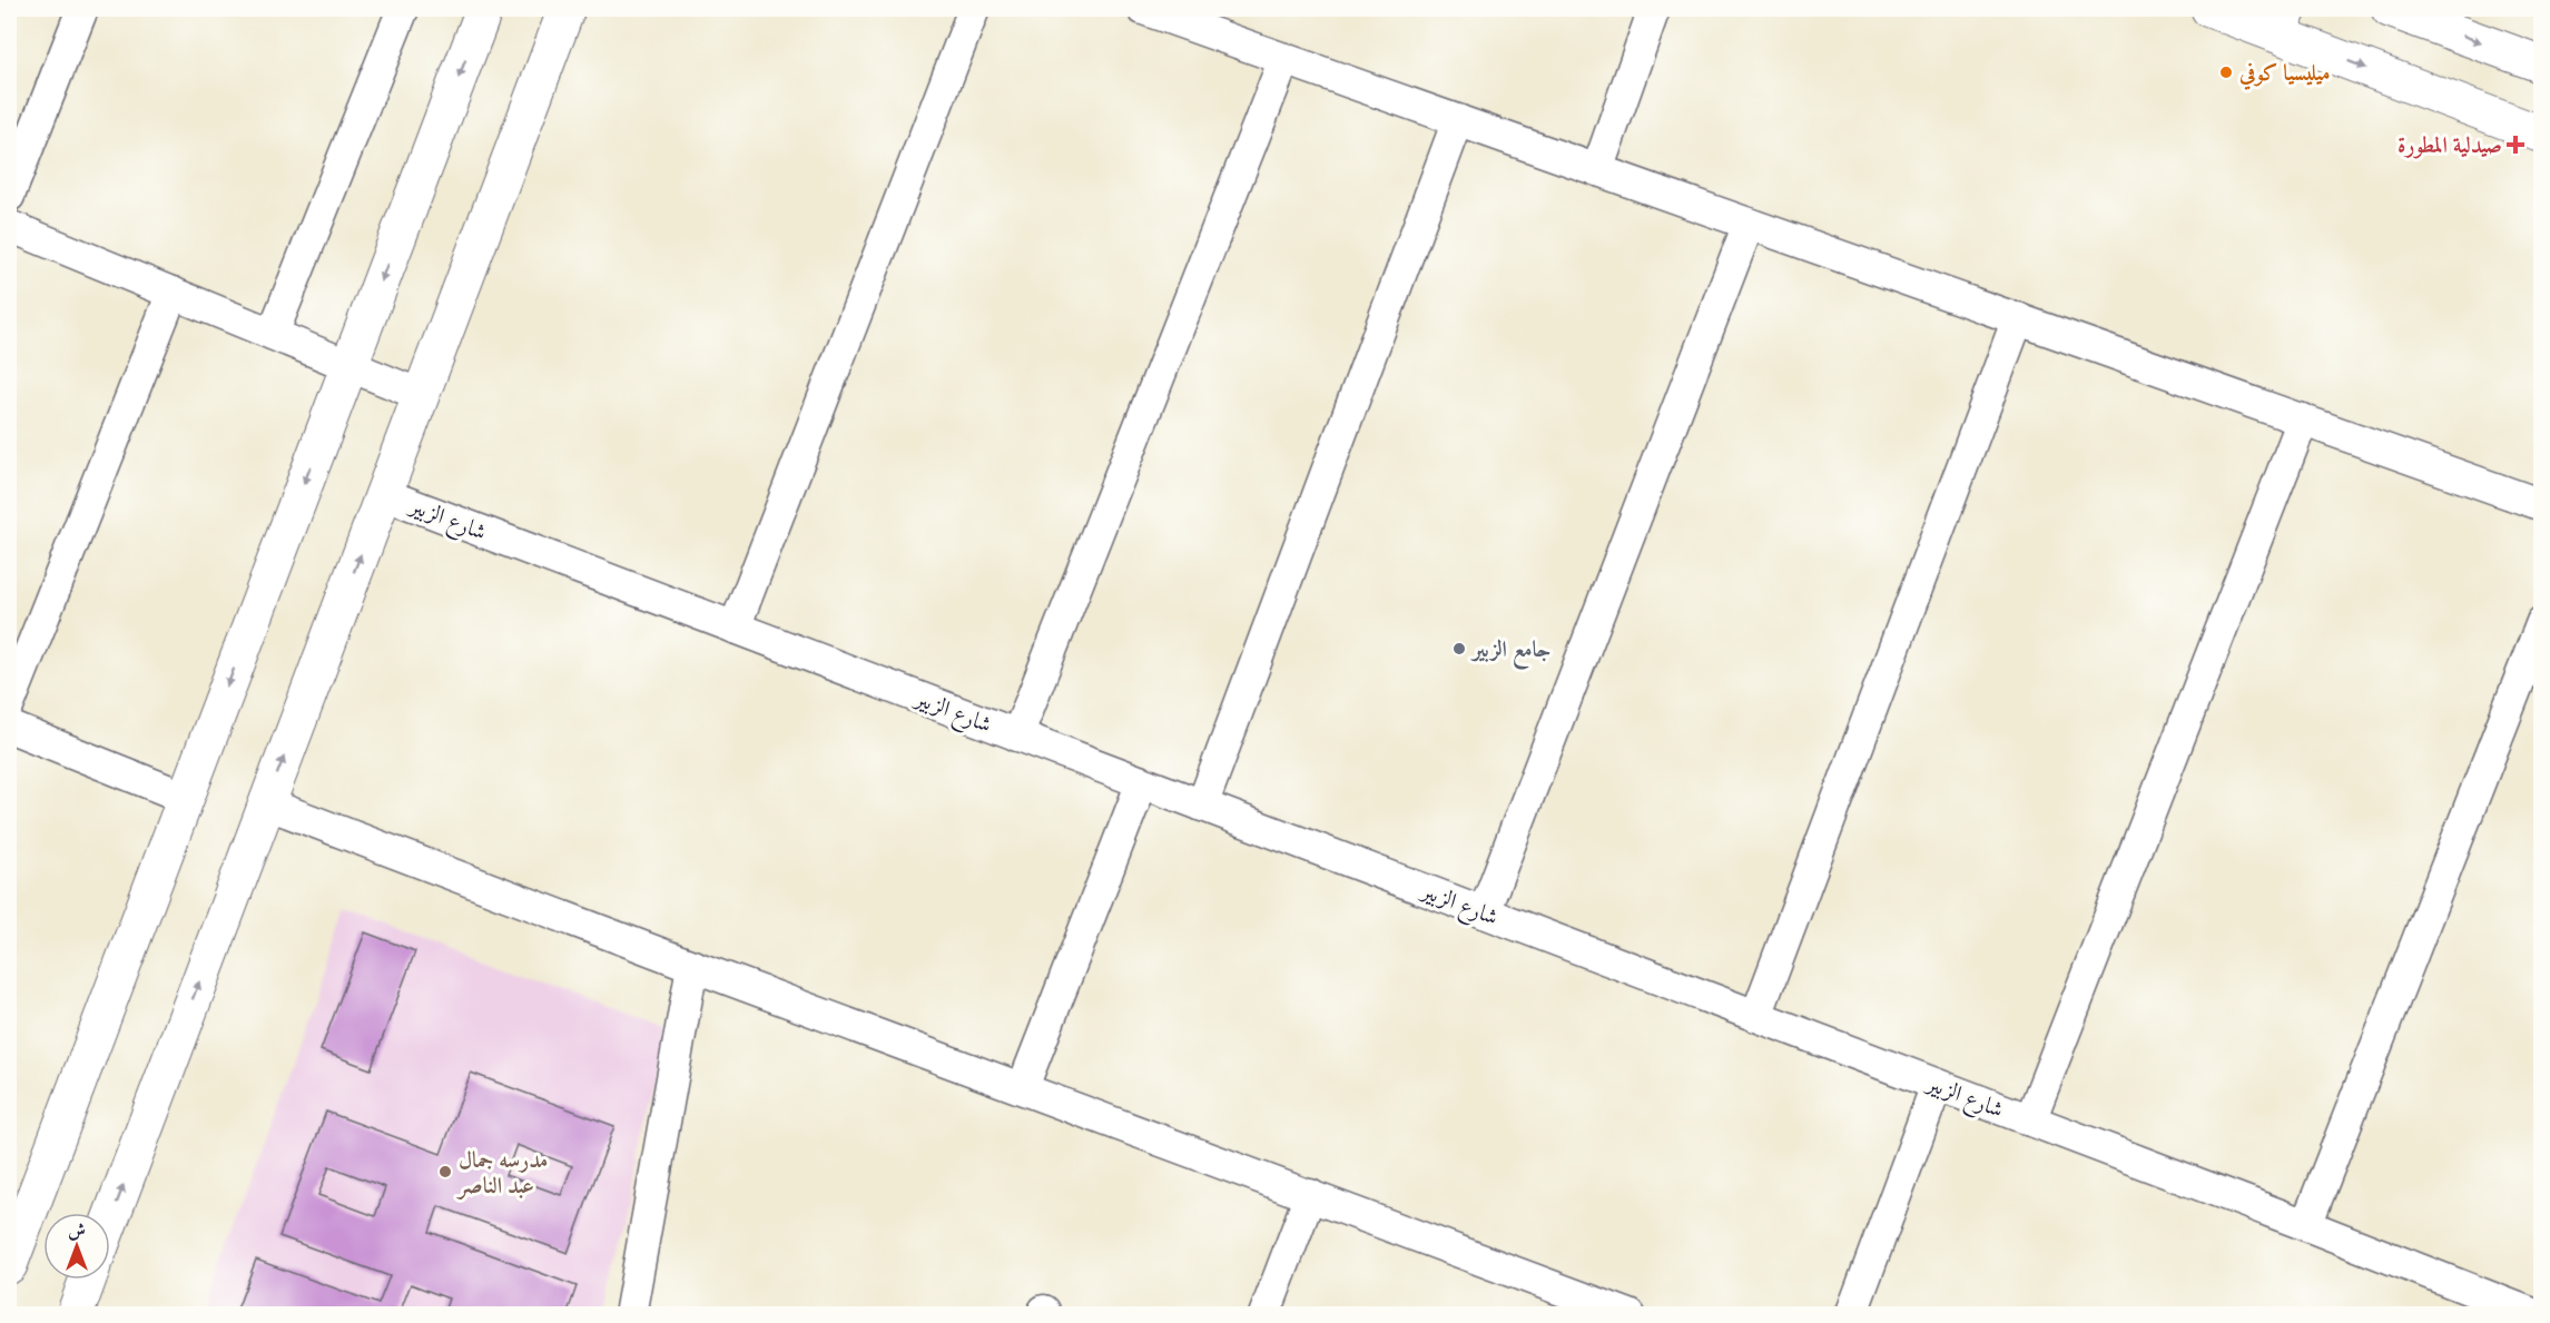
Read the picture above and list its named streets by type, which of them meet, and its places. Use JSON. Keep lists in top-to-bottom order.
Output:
{
  "streets": {
    "street": ["شارع الزبير"]
  },
  "places": {
    "other": ["ميليسيا كوفي", "جامع الزبير", "مدرسه جمال عبد الناصر"],
    "health": ["صيدلية المطورة"]
  },
  "north": "top"
}
